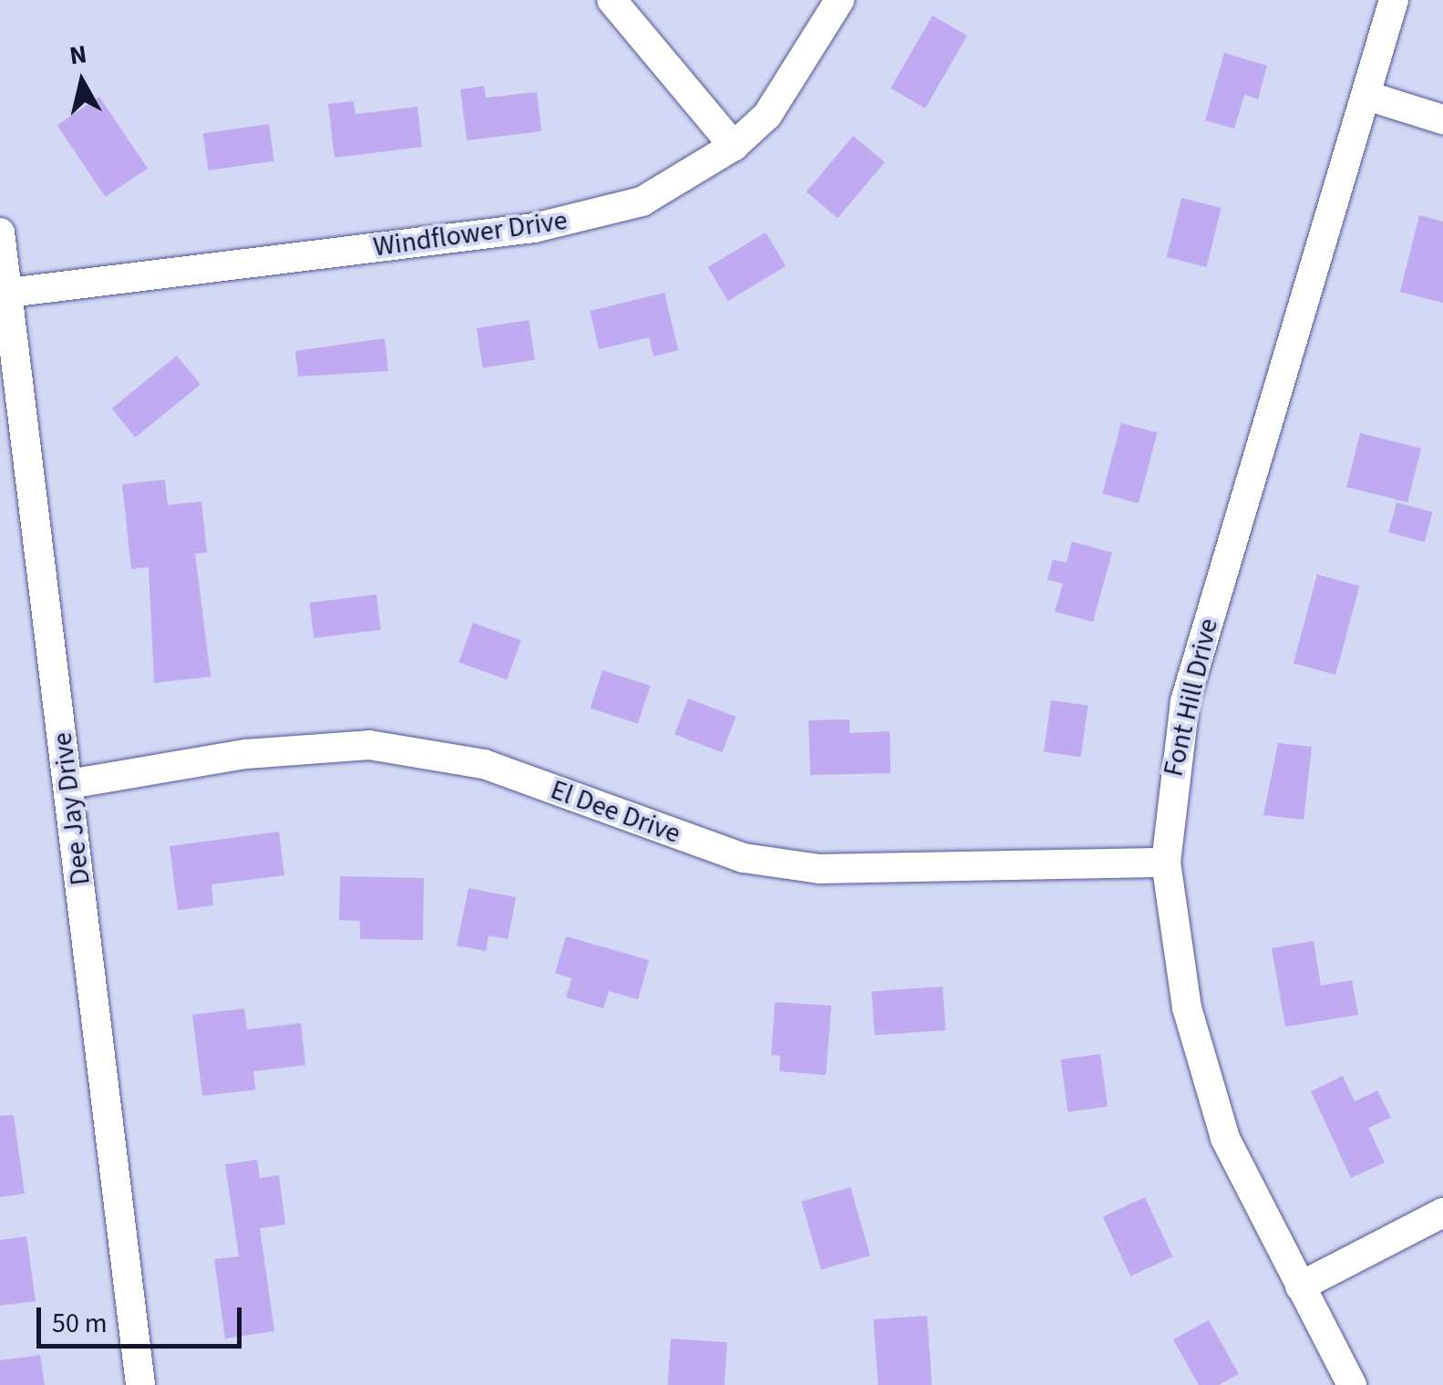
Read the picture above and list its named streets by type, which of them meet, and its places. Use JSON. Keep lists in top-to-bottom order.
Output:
{
  "streets": {
    "street": [
      "Windflower Drive",
      "Font Hill Drive",
      "Dee Jay Drive",
      "El Dee Drive"
    ]
  },
  "crossings": [
    ["Windflower Drive", "Dee Jay Drive"],
    ["Font Hill Drive", "El Dee Drive"],
    ["Dee Jay Drive", "El Dee Drive"]
  ],
  "scale_bar": "50 m",
  "north": "top"
}
